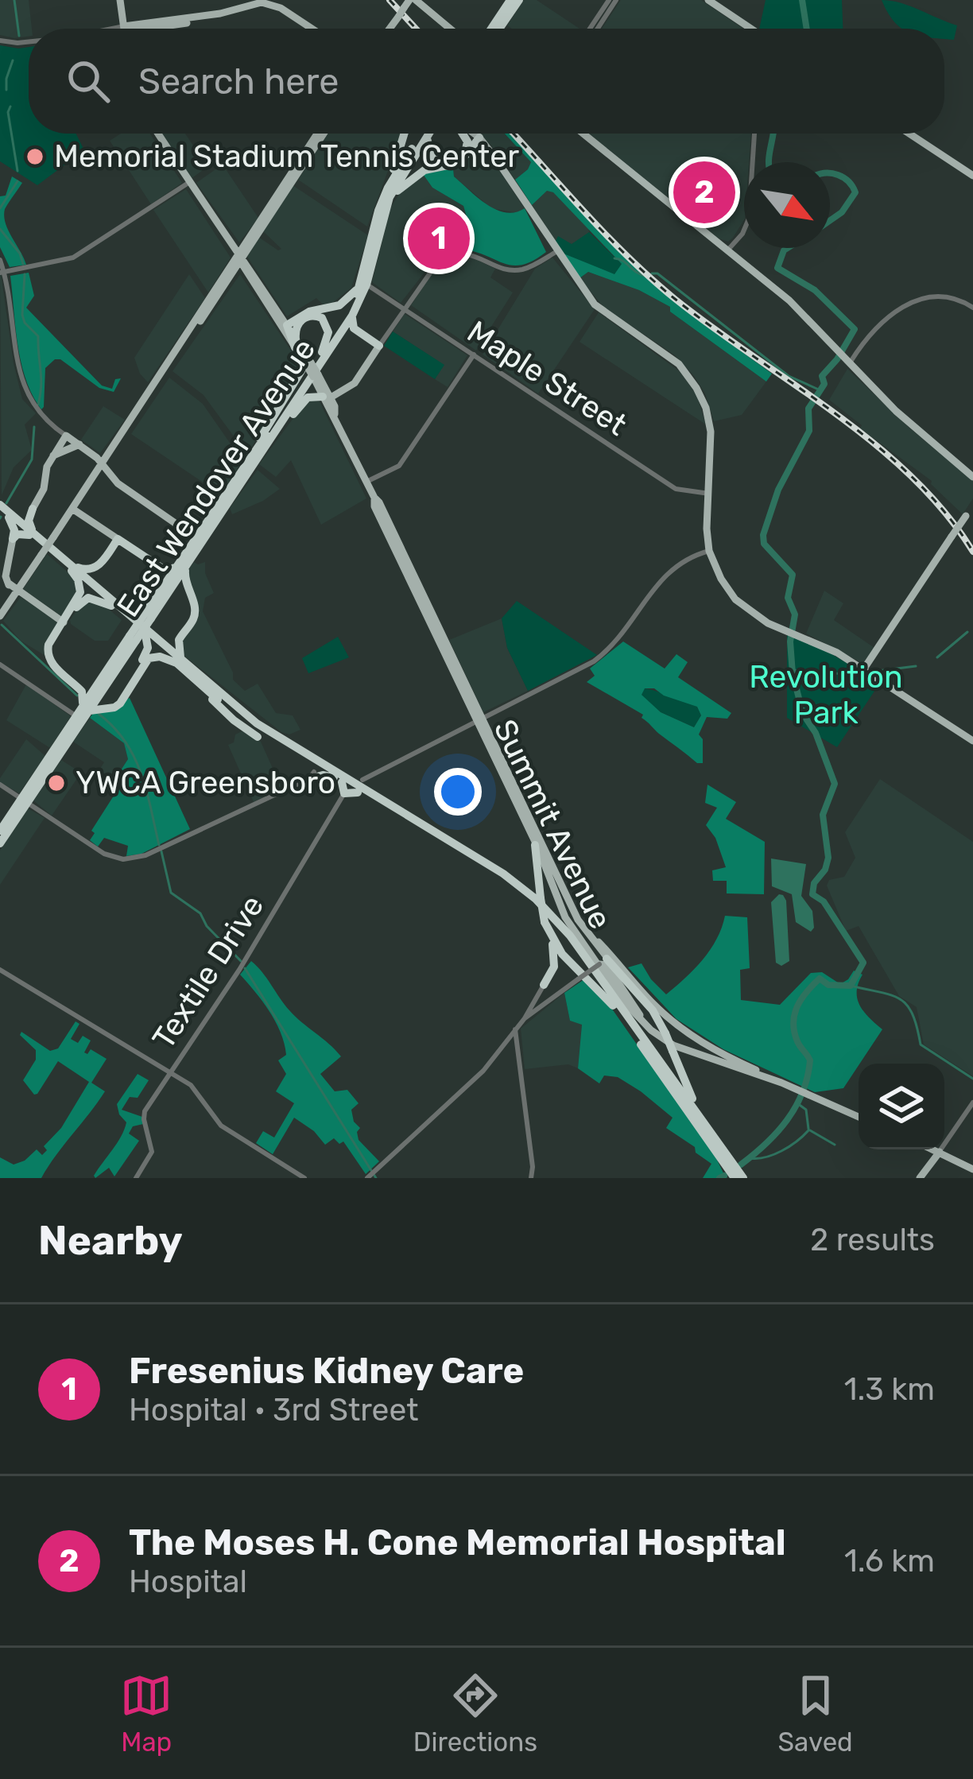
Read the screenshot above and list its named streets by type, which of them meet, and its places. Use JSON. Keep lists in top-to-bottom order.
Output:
{
  "streets": {
    "highway": ["East Wendover Avenue"],
    "main road": ["Summit Avenue"],
    "street": ["Maple Street", "Textile Drive"]
  },
  "crossings": [
    ["Maple Street", "East Wendover Avenue"]
  ],
  "parks": ["Revolution Park"],
  "places": ["Memorial Stadium Tennis Center", "YWCA Greensboro"],
  "north": "bottom right",
  "page": {
    "search": "Search here",
    "pins": ["2", "1"],
    "heading": ["Nearby", "2 results"],
    "list": [
      {
        "mark": "1",
        "name": "Fresenius Kidney Care",
        "note": "Hospital · 3rd Street",
        "value": "1.3 km"
      },
      {
        "mark": "2",
        "name": "The Moses H. Cone Memorial Hospital",
        "note": "Hospital",
        "value": "1.6 km"
      }
    ],
    "nav": ["Map", "Directions", "Saved"]
  }
}
